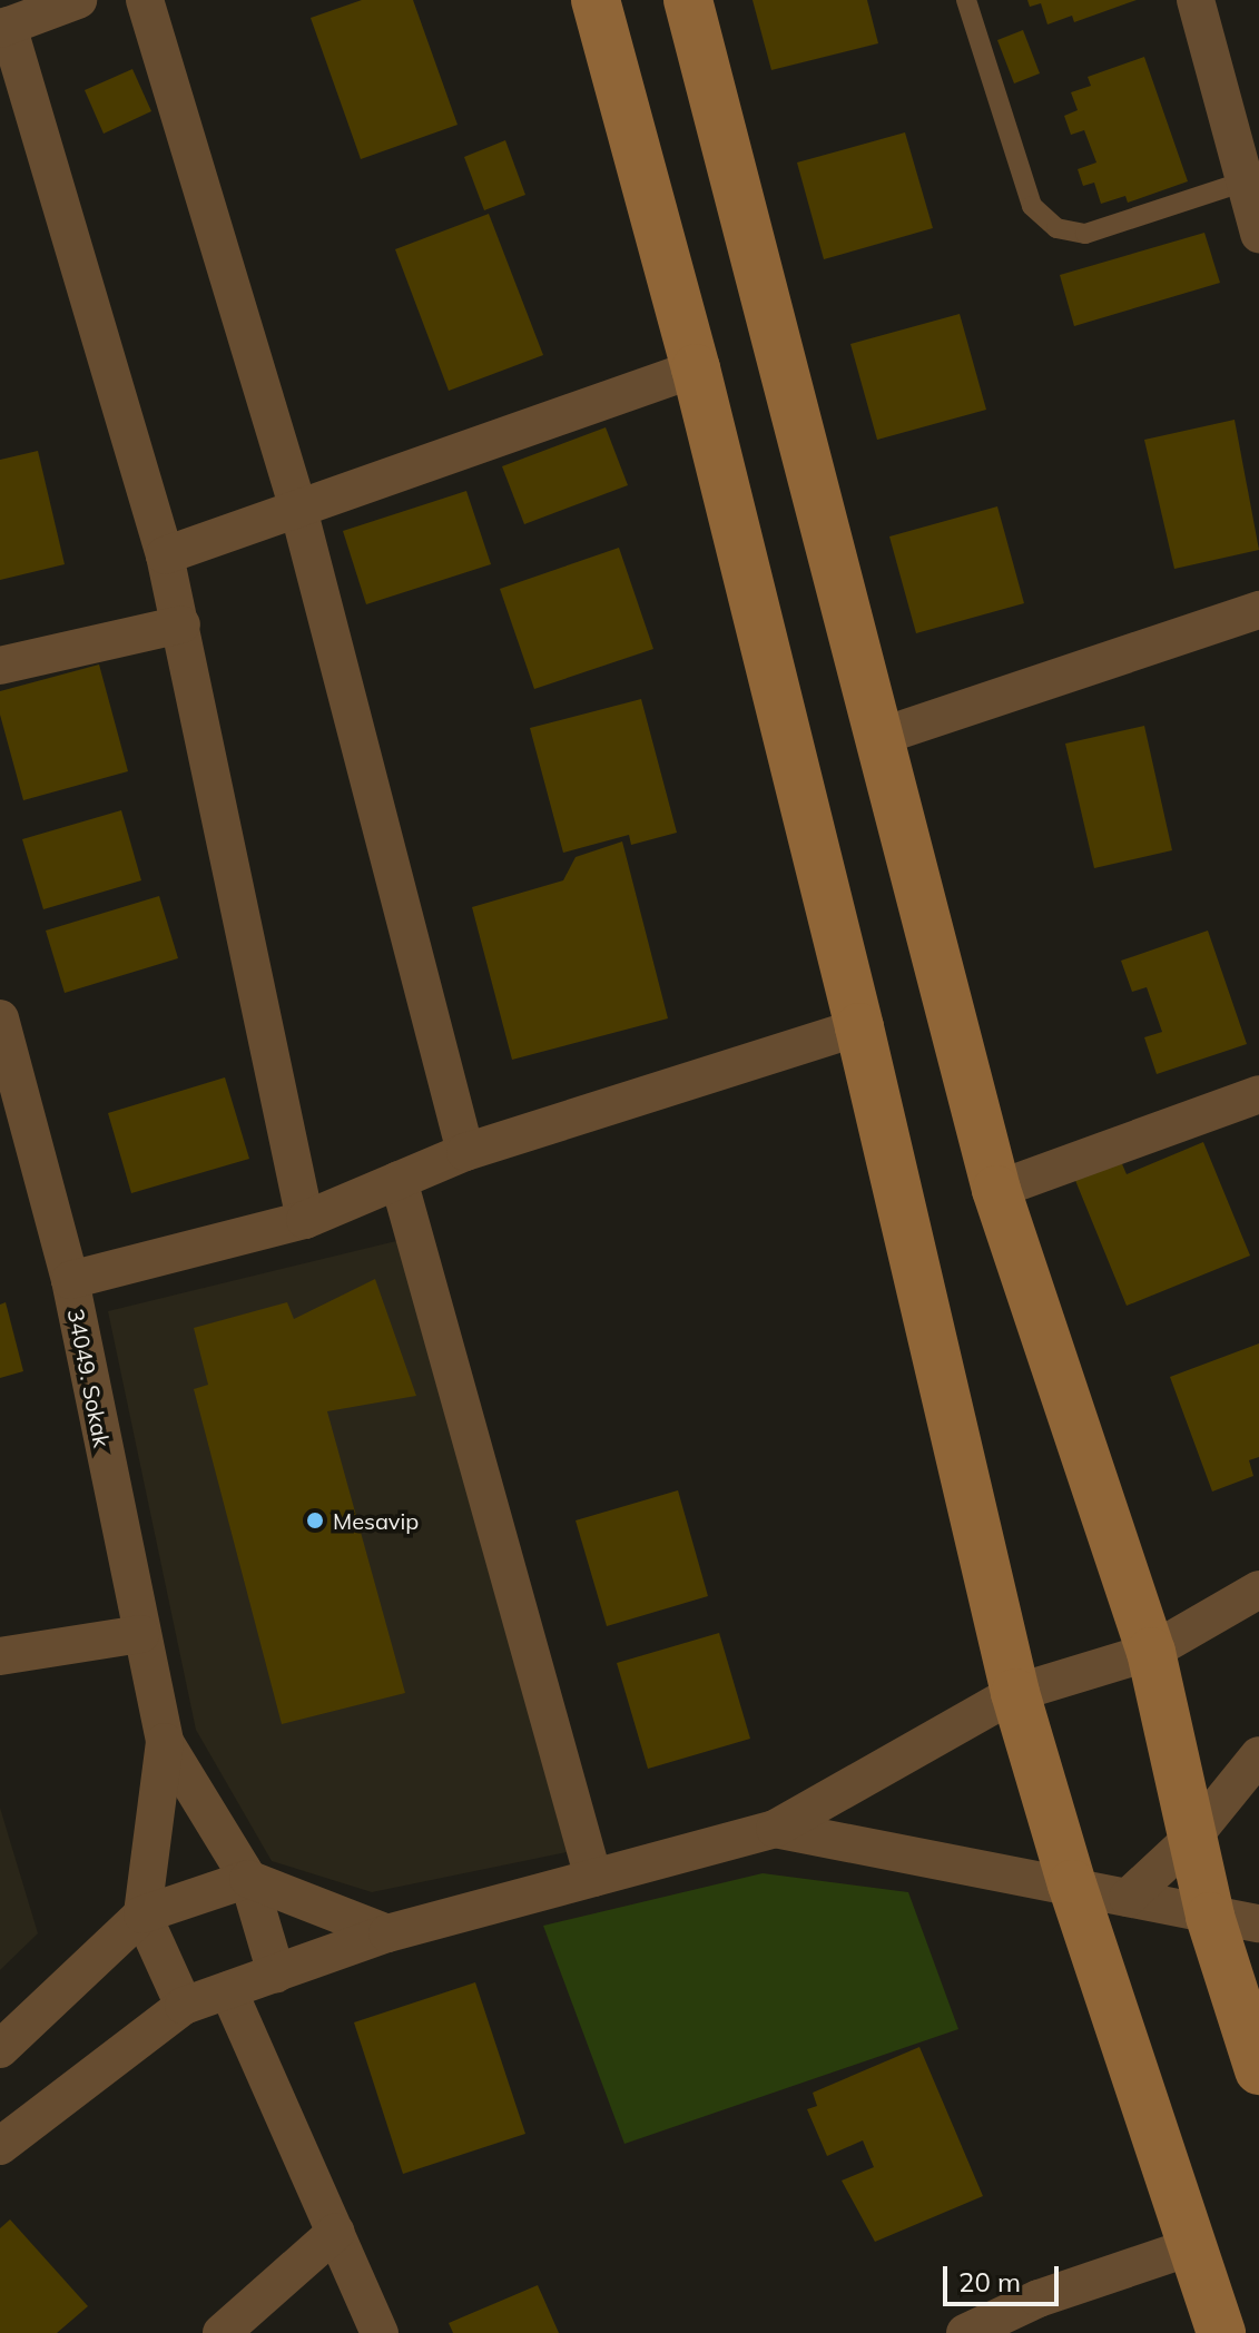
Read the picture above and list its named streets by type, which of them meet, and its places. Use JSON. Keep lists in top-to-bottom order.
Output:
{
  "streets": {
    "street": ["34049. Sokak"]
  },
  "places": ["Mesavip"],
  "scale_bar": "20 m"
}
